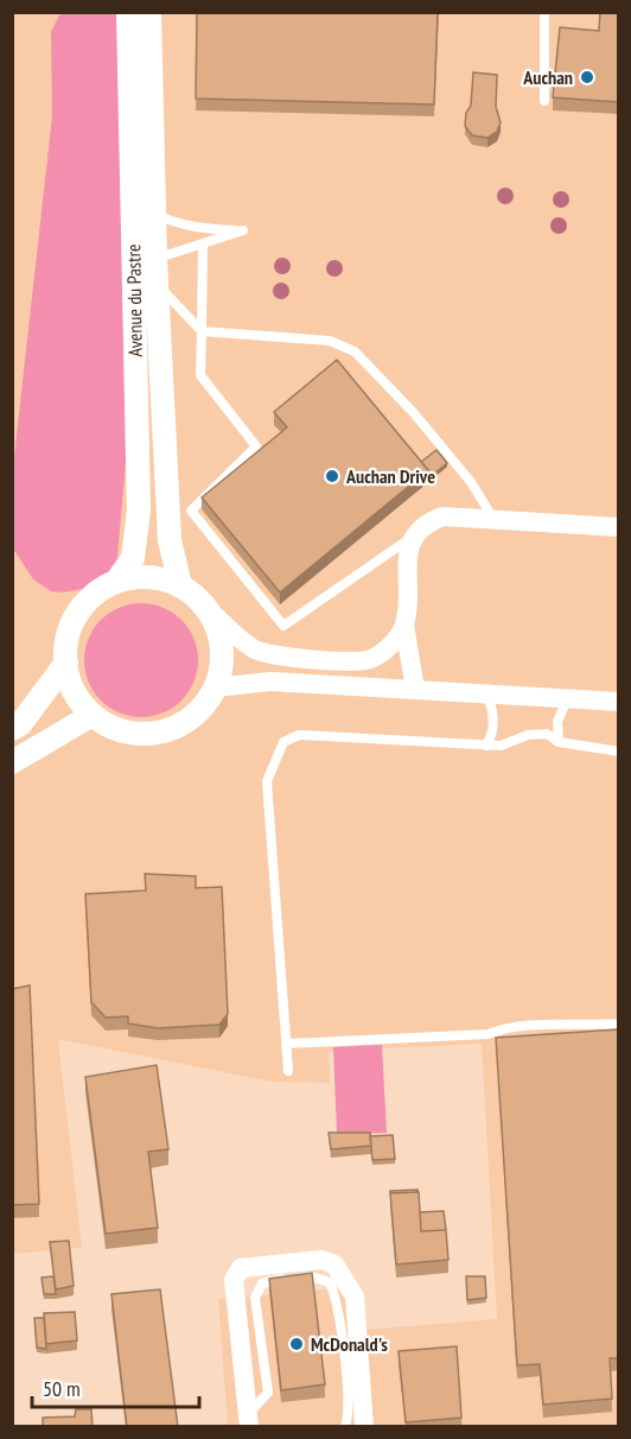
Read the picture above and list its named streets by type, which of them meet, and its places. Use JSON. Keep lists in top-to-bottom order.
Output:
{
  "streets": {
    "street": ["Avenue du Pastre"]
  },
  "places": ["Auchan", "Auchan Drive", "McDonald's"],
  "scale_bar": "50 m"
}
